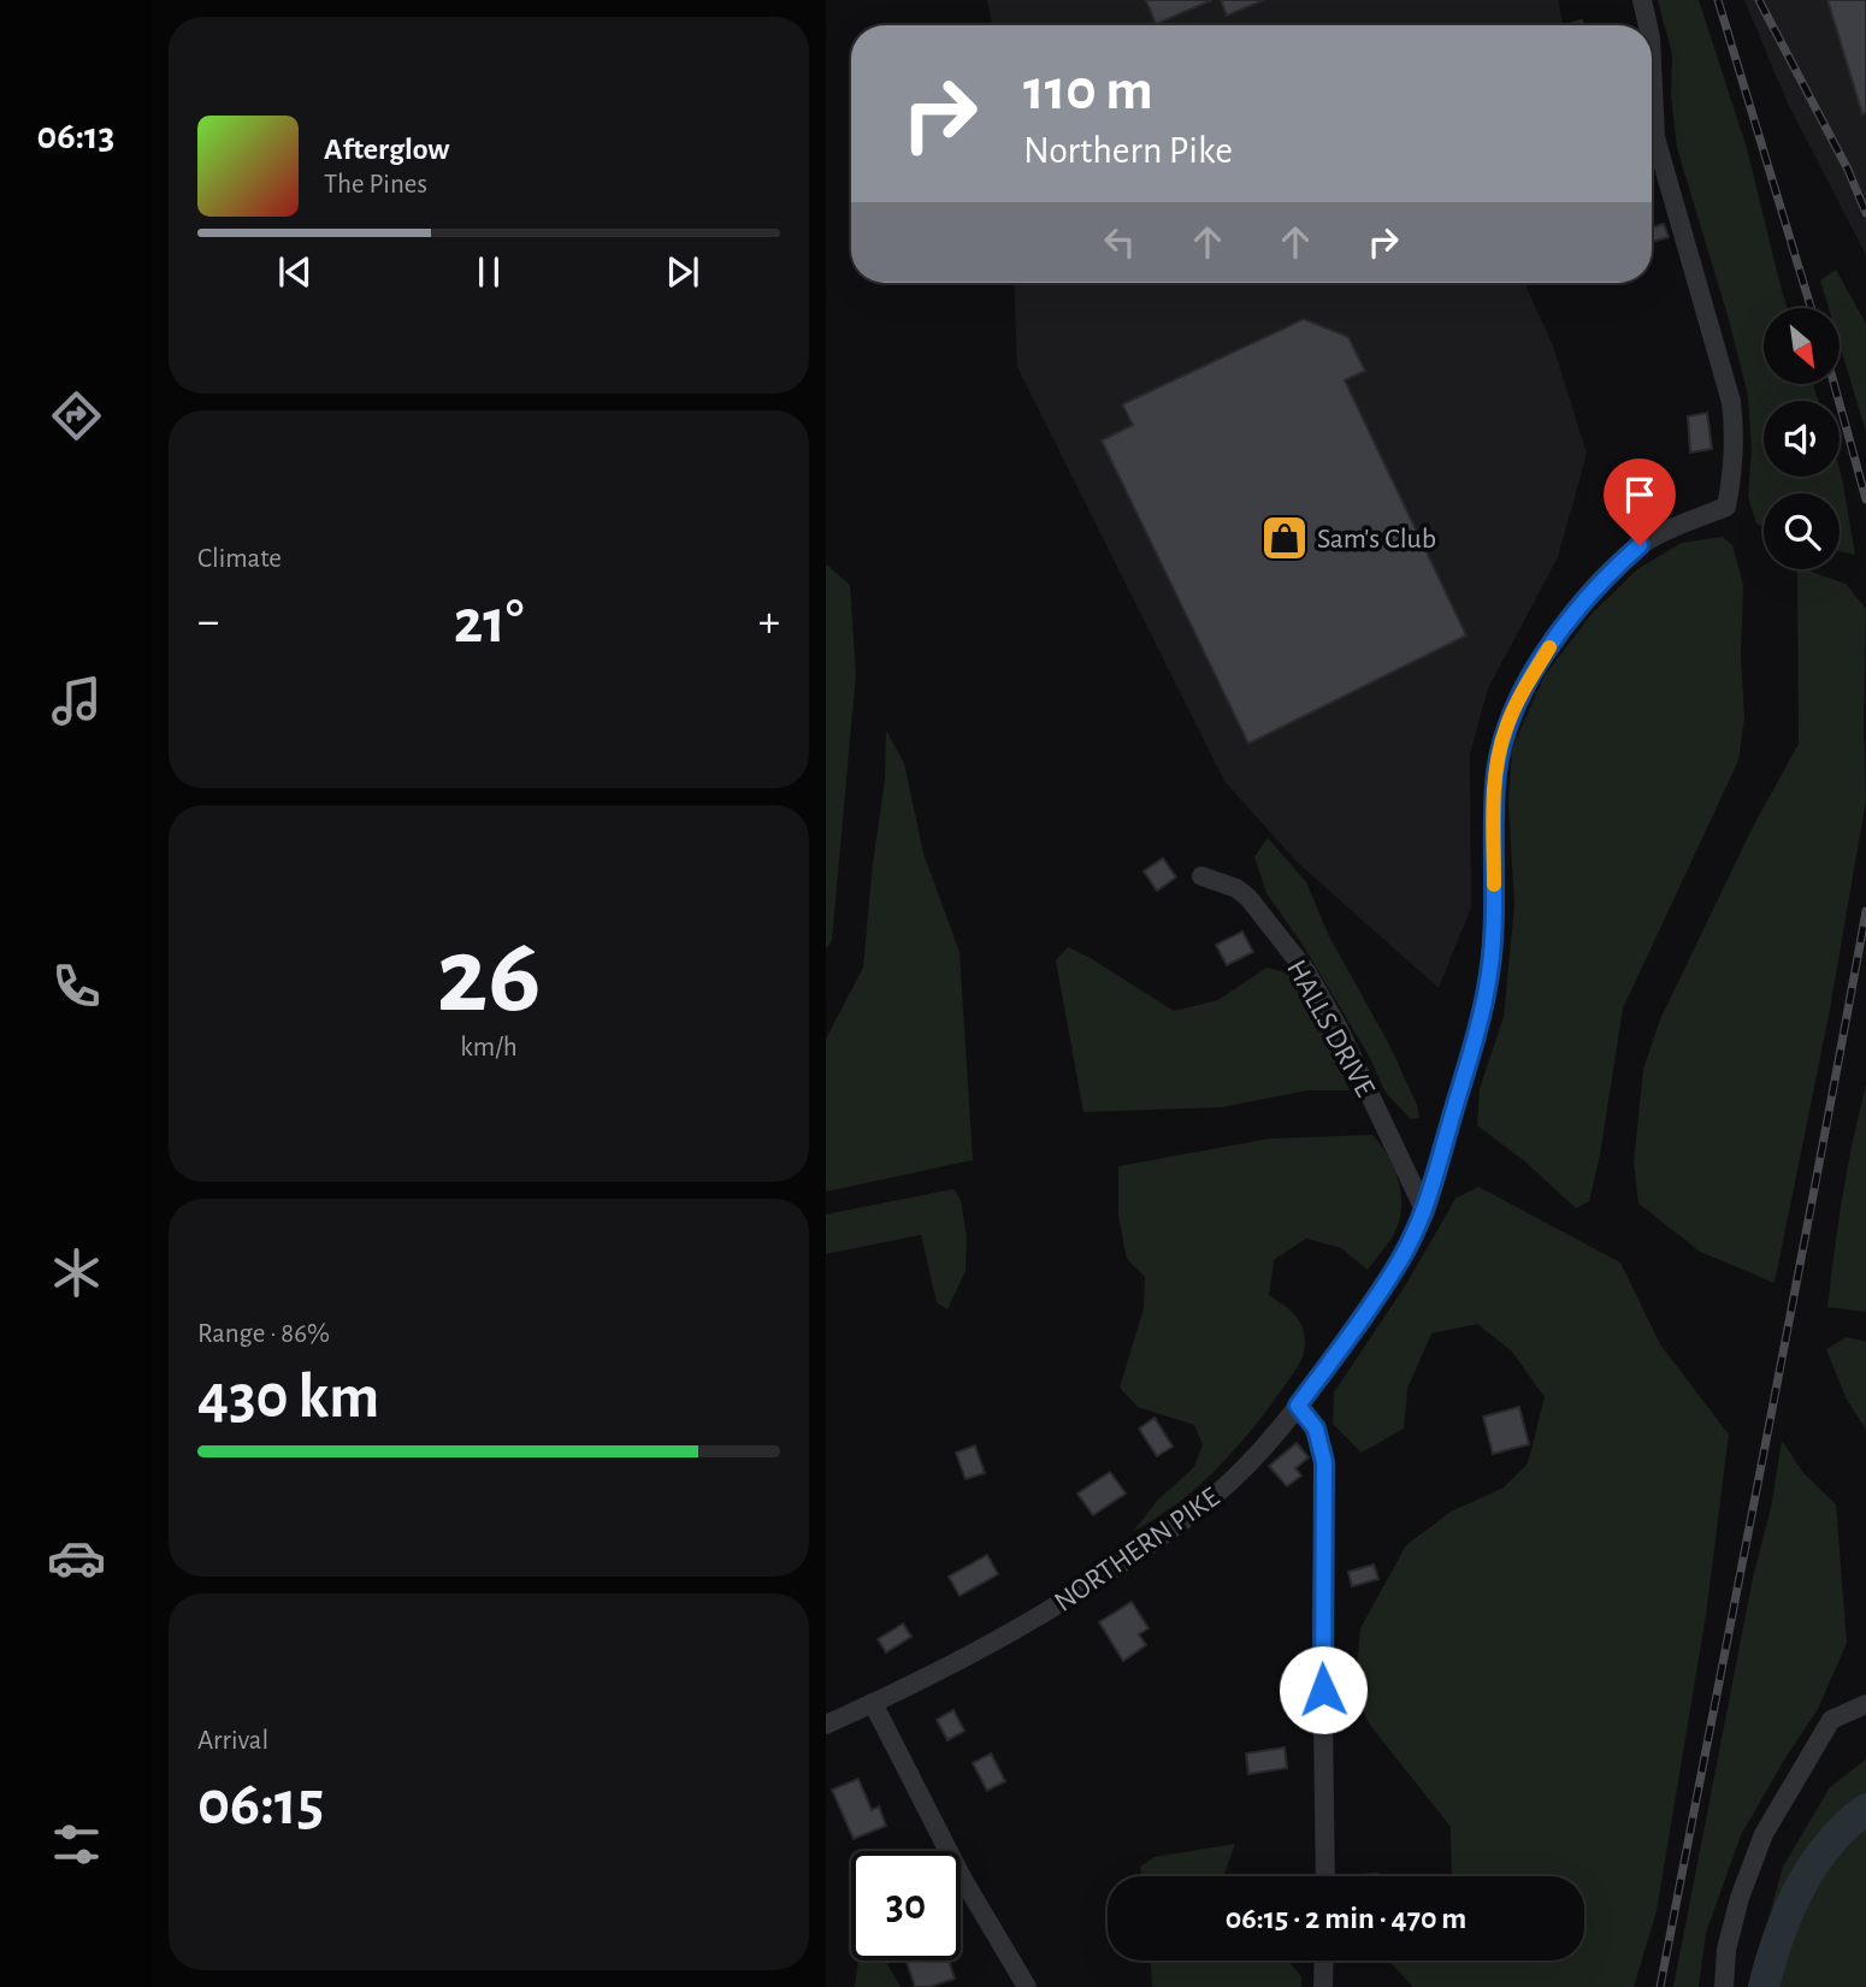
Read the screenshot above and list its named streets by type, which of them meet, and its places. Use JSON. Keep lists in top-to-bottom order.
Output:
{
  "streets": {
    "street": ["HALLS DRIVE", "NORTHERN PIKE"]
  },
  "crossings": [
    ["HALLS DRIVE", "NORTHERN PIKE"]
  ],
  "places": {
    "shop": ["Sam's Club"]
  },
  "north": "bottom right",
  "page": {
    "tabs": "06:13",
    "turn": ["110 m", "Northern Pike"],
    "song": ["Afterglow", "The Pines"],
    "tile": [
      "Climate",
      ["26", "km/h"],
      ["Range · 86%", "430 km"],
      ["Arrival", "06:15"]
    ],
    "heat": ["−", "21°", "+"],
    "limit": "30",
    "trip": "06:15 · 2 min · 470 m"
  }
}
